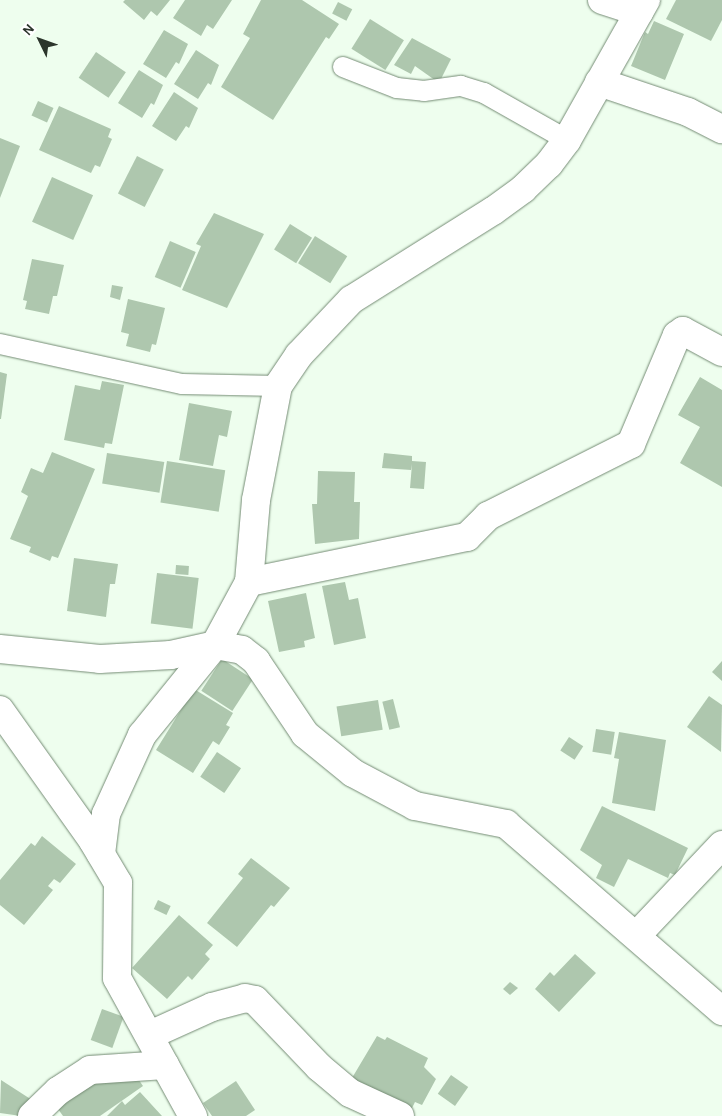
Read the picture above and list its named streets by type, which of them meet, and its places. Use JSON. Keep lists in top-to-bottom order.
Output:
{
  "north": "top left"
}
